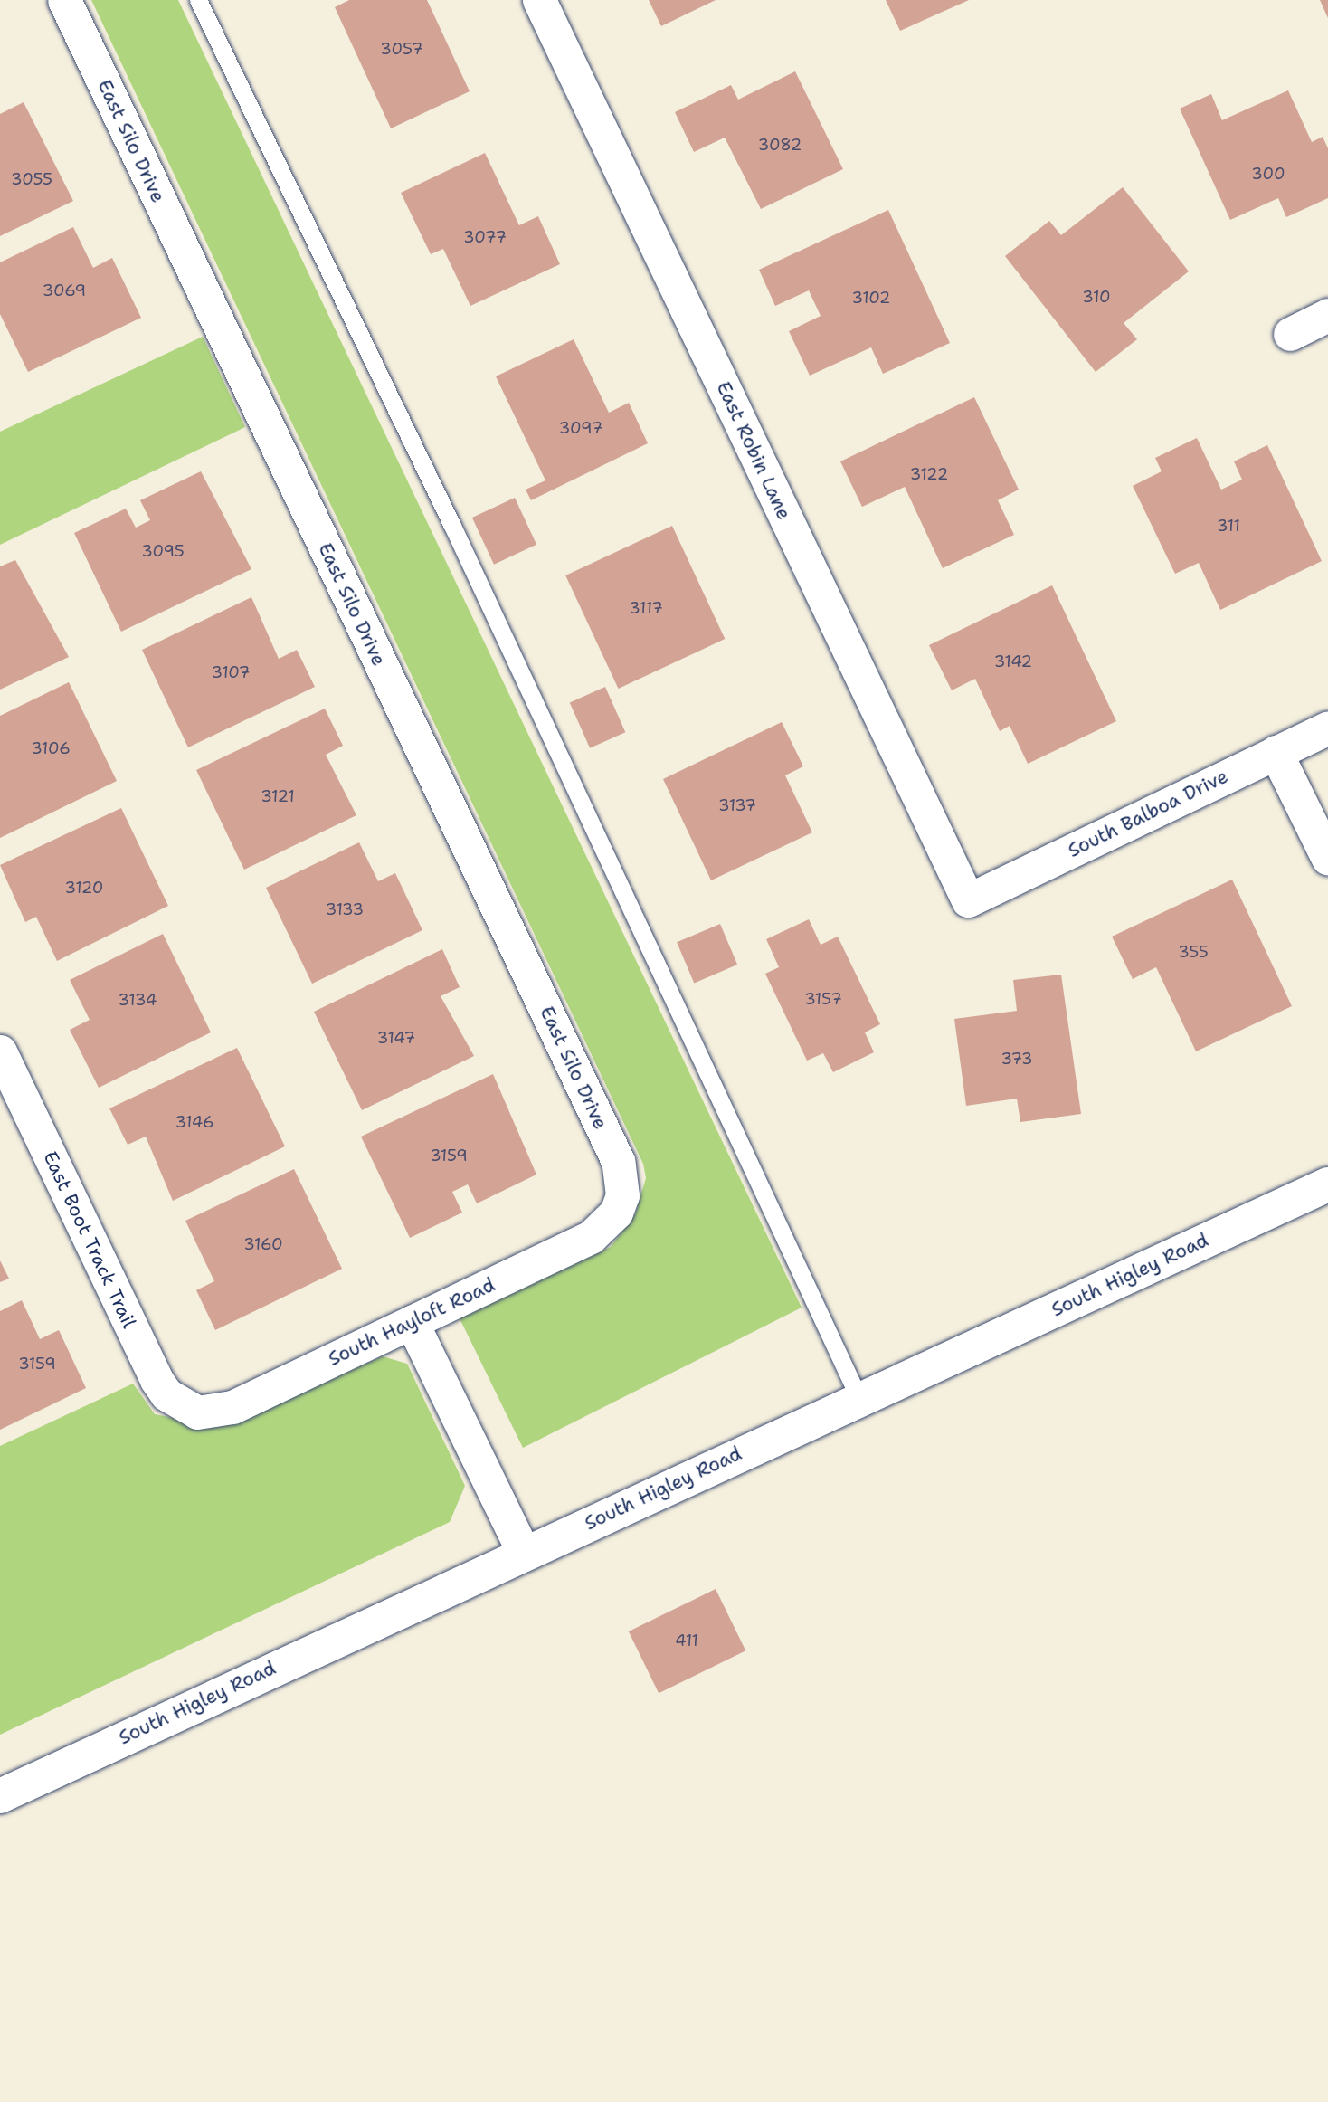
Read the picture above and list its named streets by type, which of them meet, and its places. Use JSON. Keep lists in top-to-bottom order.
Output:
{
  "streets": {
    "main road": ["South Higley Road"],
    "street": [
      "East Silo Drive",
      "East Robin Lane",
      "South Balboa Drive",
      "East Boot Track Trail",
      "South Hayloft Road"
    ]
  },
  "crossings": [
    ["East Silo Drive", "South Hayloft Road"],
    ["East Robin Lane", "South Balboa Drive"],
    ["East Boot Track Trail", "South Hayloft Road"]
  ],
  "house_numbers": [
    "3057",
    "3082",
    "300",
    "3055",
    "3077",
    "3069",
    "310",
    "3102",
    "3097",
    "3122",
    "311",
    "3095",
    "3117",
    "3142",
    "3107",
    "3106",
    "3121",
    "3137",
    "3120",
    "3133",
    "355",
    "3157",
    "3134",
    "3147",
    "373",
    "3146",
    "3159",
    "3160",
    "3159",
    "411"
  ]
}
